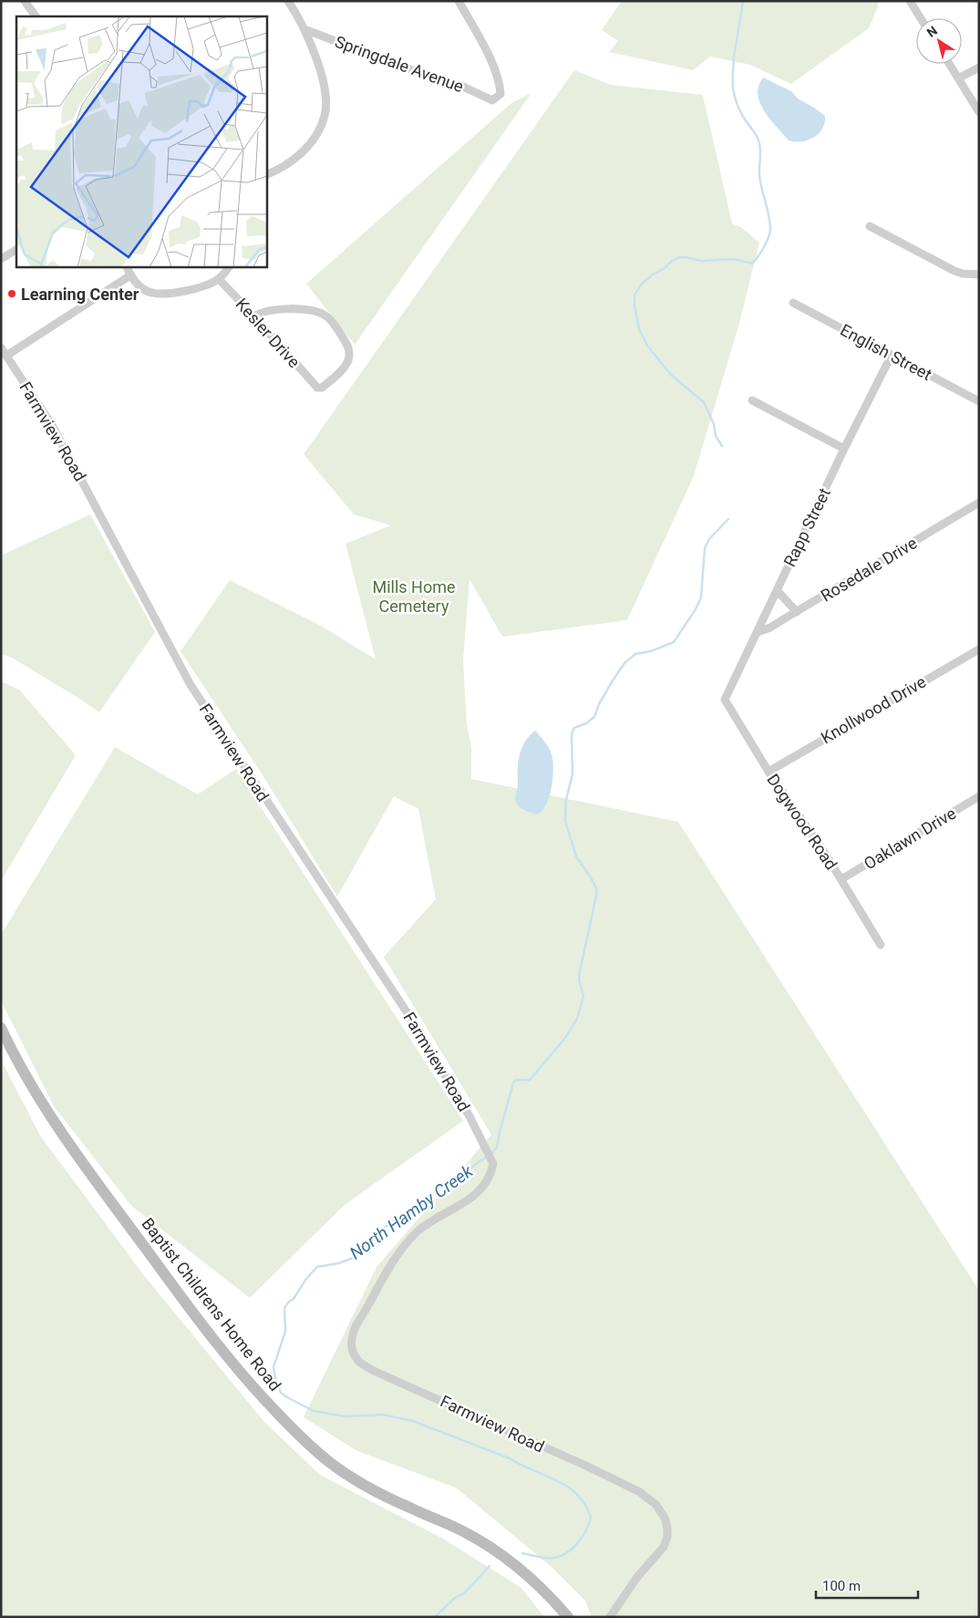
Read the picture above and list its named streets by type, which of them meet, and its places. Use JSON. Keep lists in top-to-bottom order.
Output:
{
  "streets": {
    "street": [
      "Springdale Avenue",
      "Kesler Drive",
      "English Street",
      "Farmview Road",
      "Rapp Street",
      "Rosedale Drive",
      "Knollwood Drive",
      "Dogwood Road",
      "Oaklawn Drive",
      "Baptist Childrens Home Road"
    ]
  },
  "crossings": [
    ["English Street", "Rapp Street"],
    ["Rapp Street", "Rosedale Drive"],
    ["Rapp Street", "Dogwood Road"],
    ["Knollwood Drive", "Dogwood Road"],
    ["Dogwood Road", "Oaklawn Drive"]
  ],
  "water": ["North Hamby Creek"],
  "parks": ["Mills Home Cemetery"],
  "places": ["Learning Center"],
  "scale_bar": "100 m",
  "north": "top left"
}
